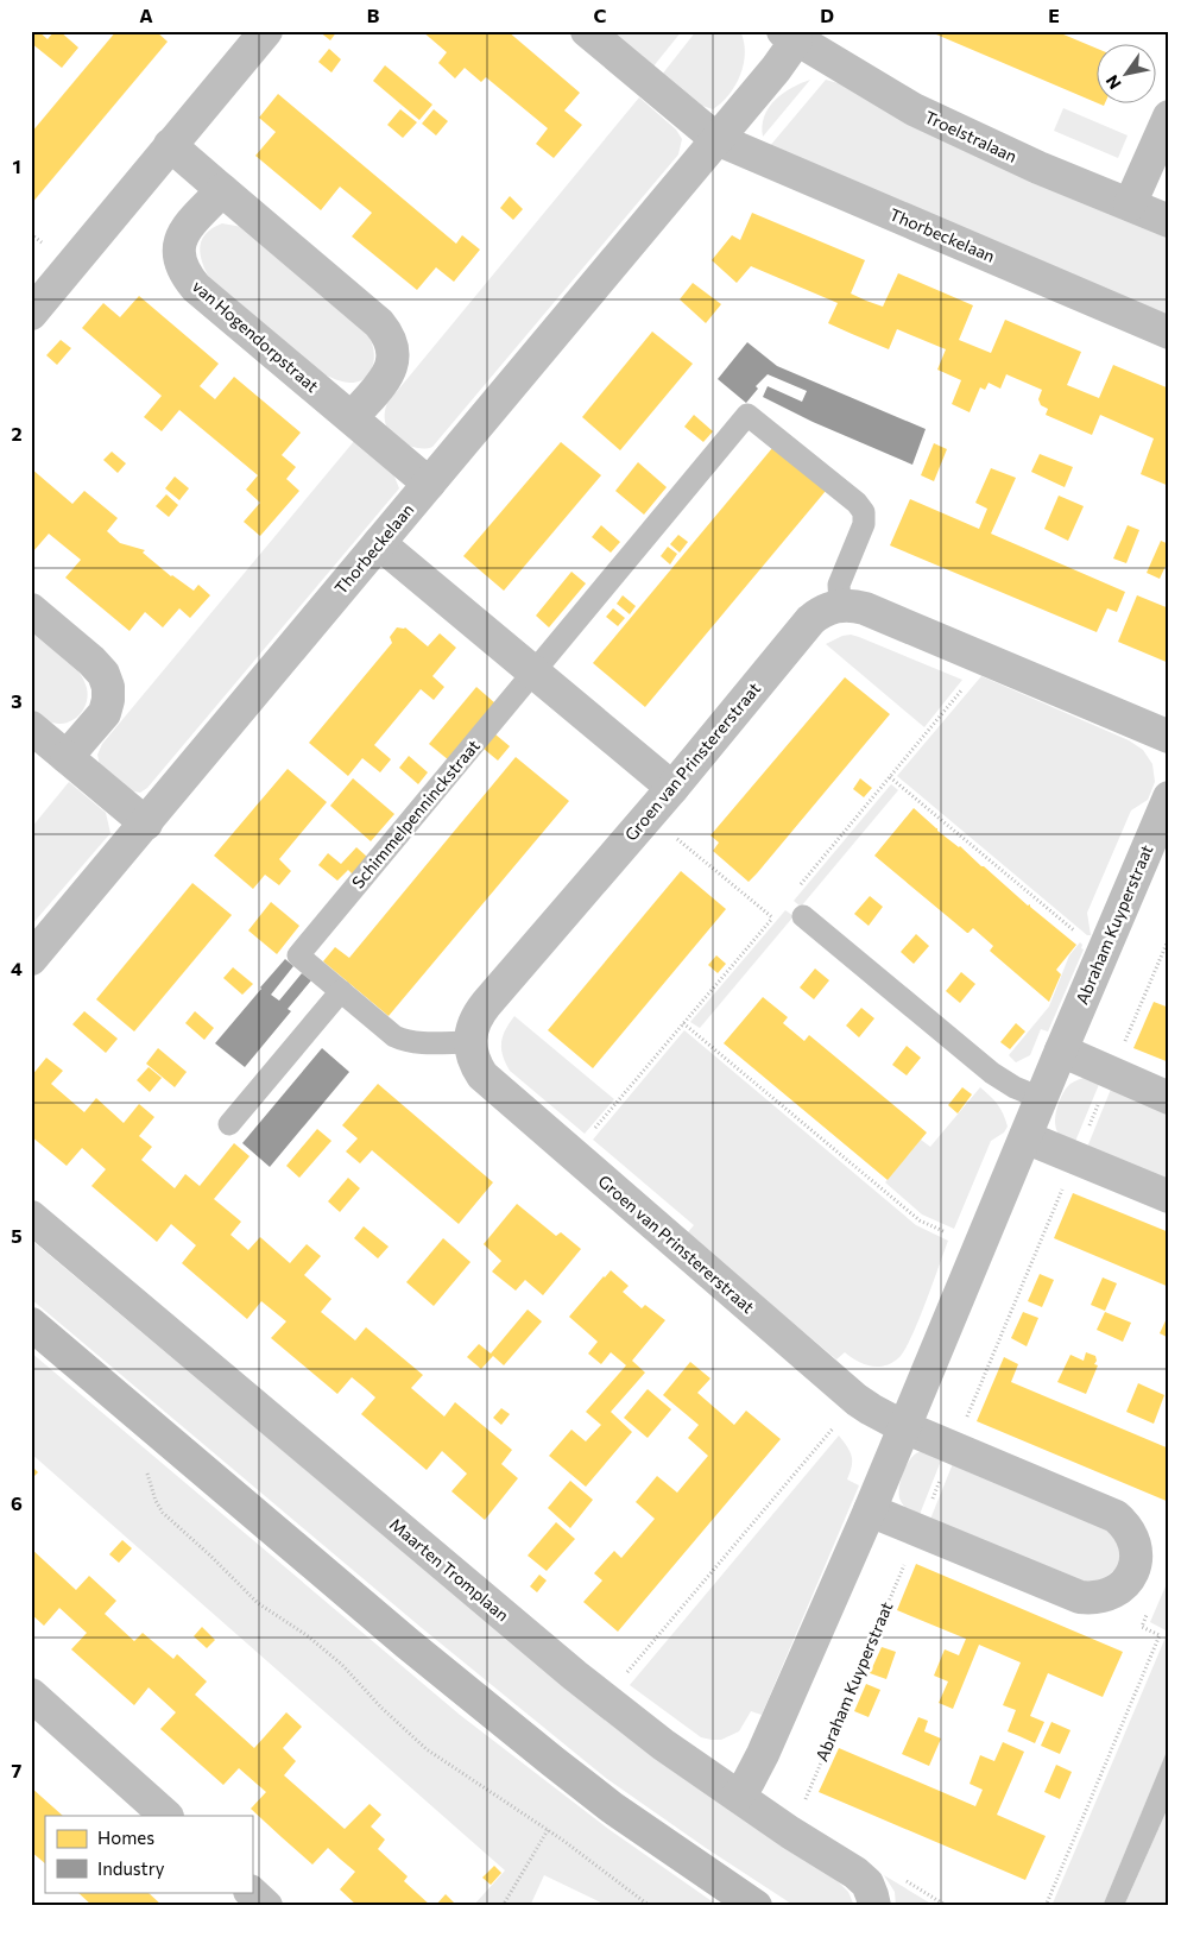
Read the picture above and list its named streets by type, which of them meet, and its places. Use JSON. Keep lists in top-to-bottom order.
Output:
{
  "streets": {
    "street": [
      "Troelstralaan",
      "Thorbeckelaan",
      "van Hogendorpstraat",
      "Groen van Prinstererstraat",
      "Abraham Kuyperstraat",
      "Maarten Tromplaan"
    ],
    "lane": ["Schimmelpenninckstraat"]
  },
  "crossings": [
    ["Troelstralaan", "Thorbeckelaan"],
    ["Thorbeckelaan", "van Hogendorpstraat"],
    ["Groen van Prinstererstraat", "Schimmelpenninckstraat"],
    ["Groen van Prinstererstraat", "Abraham Kuyperstraat"],
    ["Abraham Kuyperstraat", "Maarten Tromplaan"]
  ],
  "legend": ["Homes", "Industry"],
  "north": "bottom left",
  "grid": {
    "columns": [
      "A",
      "B",
      "C",
      "D",
      "E"
    ],
    "rows": [
      "1",
      "2",
      "3",
      "4",
      "5",
      "6",
      "7"
    ]
  }
}
